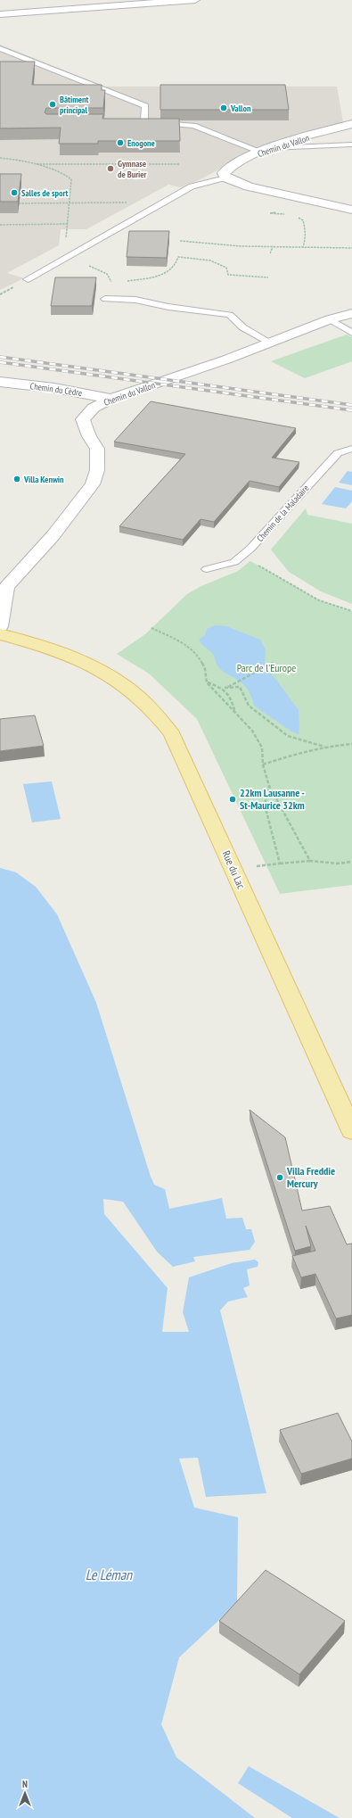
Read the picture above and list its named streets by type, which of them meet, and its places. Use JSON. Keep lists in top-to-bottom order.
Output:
{
  "streets": {
    "main road": ["Rue du Lac"],
    "street": ["Chemin du Vallon", "Chemin du Cèdre"],
    "lane": ["Chemin de la Maladaire"]
  },
  "crossings": [
    ["Chemin du Vallon", "Chemin du Cèdre"]
  ],
  "water": ["Le Léman"],
  "parks": ["Parc de l'Europe"],
  "places": [
    "Bâtiment principal",
    "Vallon",
    "Enogone",
    "Gymnase de Burier",
    "Salles de sport",
    "Villa Kenwin",
    "22km Lausanne - St-Maurice 32km",
    "Villa Freddie Mercury"
  ],
  "north": "top"
}
